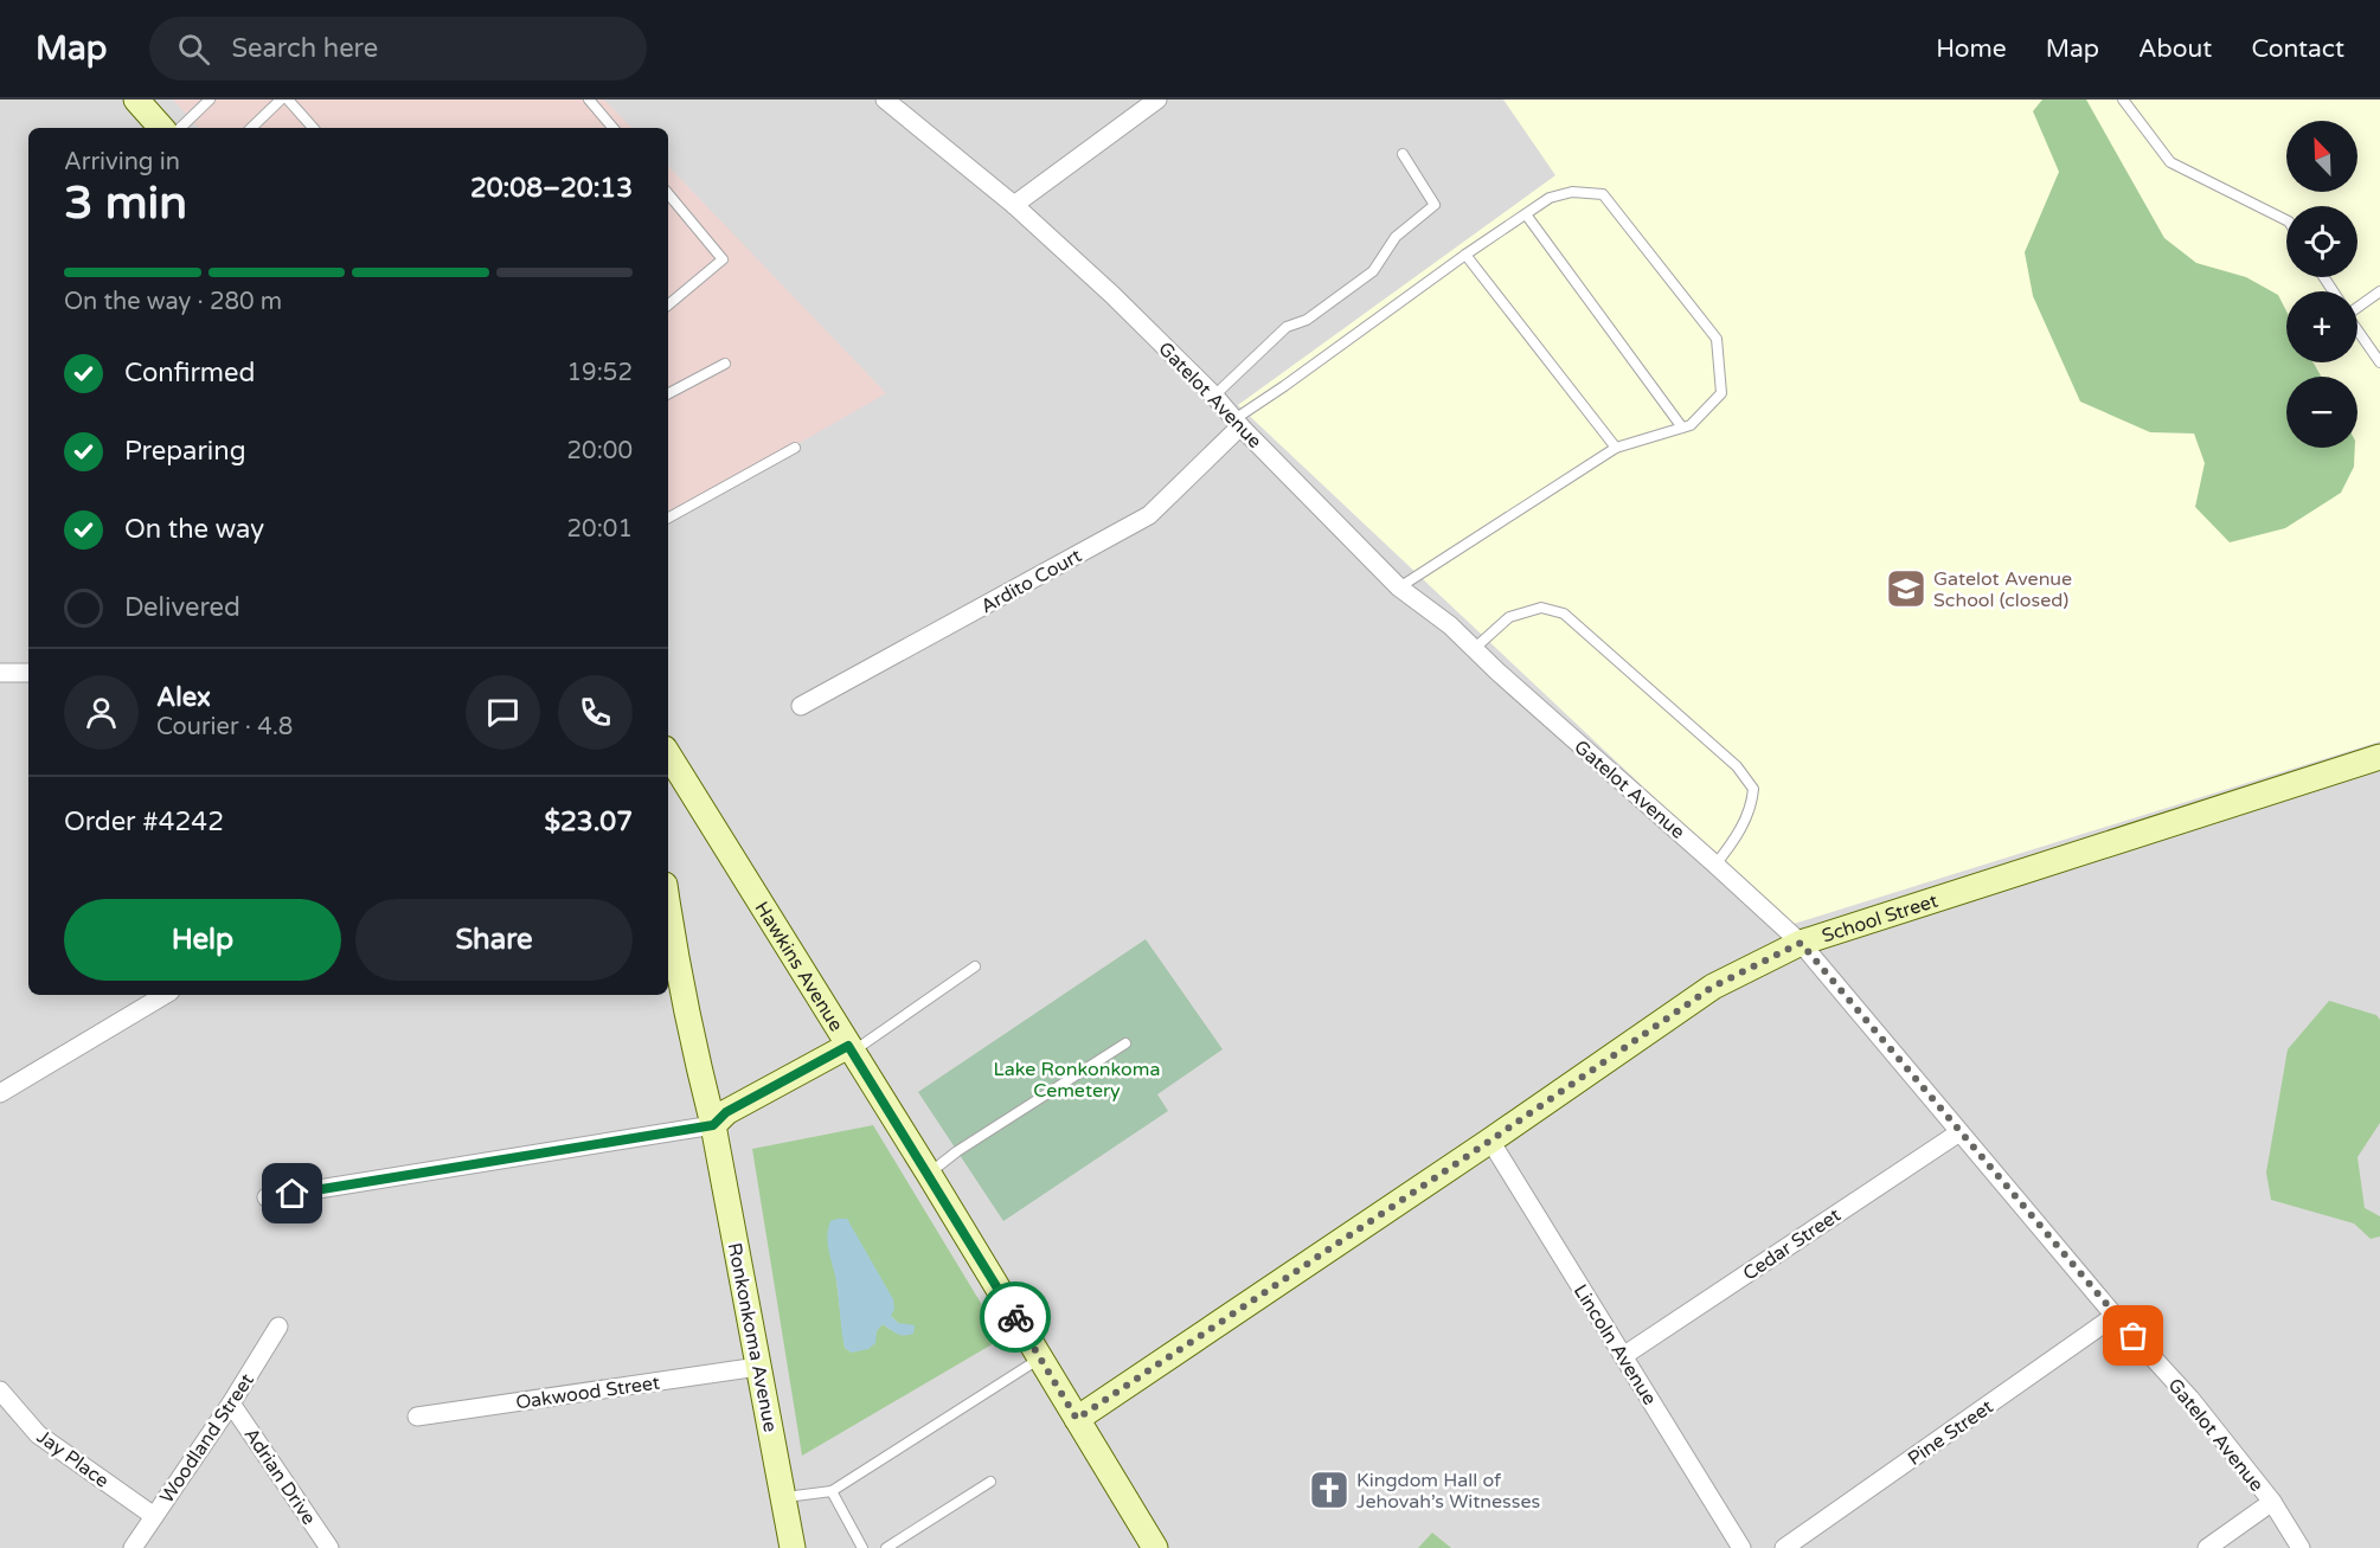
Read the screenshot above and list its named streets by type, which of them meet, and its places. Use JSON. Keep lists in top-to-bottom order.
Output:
{
  "streets": {
    "street": [
      "Gatelot Avenue",
      "Ardito Court",
      "School Street",
      "Hawkins Avenue",
      "Cedar Street",
      "Ronkonkoma Avenue",
      "Lincoln Avenue",
      "Oakwood Street",
      "Pine Street",
      "Woodland Street",
      "Jay Place",
      "Adrian Drive"
    ]
  },
  "crossings": [
    ["Gatelot Avenue", "Ardito Court"],
    ["Gatelot Avenue", "School Street"],
    ["Gatelot Avenue", "Cedar Street"],
    ["Gatelot Avenue", "Pine Street"],
    ["School Street", "Hawkins Avenue"],
    ["School Street", "Lincoln Avenue"],
    ["Cedar Street", "Lincoln Avenue"],
    ["Ronkonkoma Avenue", "Oakwood Street"],
    ["Woodland Street", "Jay Place"],
    ["Woodland Street", "Adrian Drive"]
  ],
  "parks": ["Lake Ronkonkoma Cemetery"],
  "places": {
    "school or university": ["Gatelot Avenue School (closed)"],
    "church": ["Kingdom Hall of Jehovah’s Witnesses"]
  },
  "north": "top left",
  "page": {
    "header": "Map",
    "search": "Search here",
    "nav": [
      "Home",
      "Map",
      "About",
      "Contact"
    ],
    "map_buttons": ["+", "−"],
    "heading": ["3 min", "Arriving in", "20:08–20:13"],
    "panel": [
      "Alex",
      "Courier · 4.8",
      "Order #4242",
      "$23.07"
    ],
    "bar": "On the way · 280 m",
    "list": [
      ["Confirmed", "19:52"],
      ["Preparing", "20:00"],
      ["On the way", "20:01"],
      "Delivered"
    ],
    "buttons": ["Help", "Share"]
  }
}
